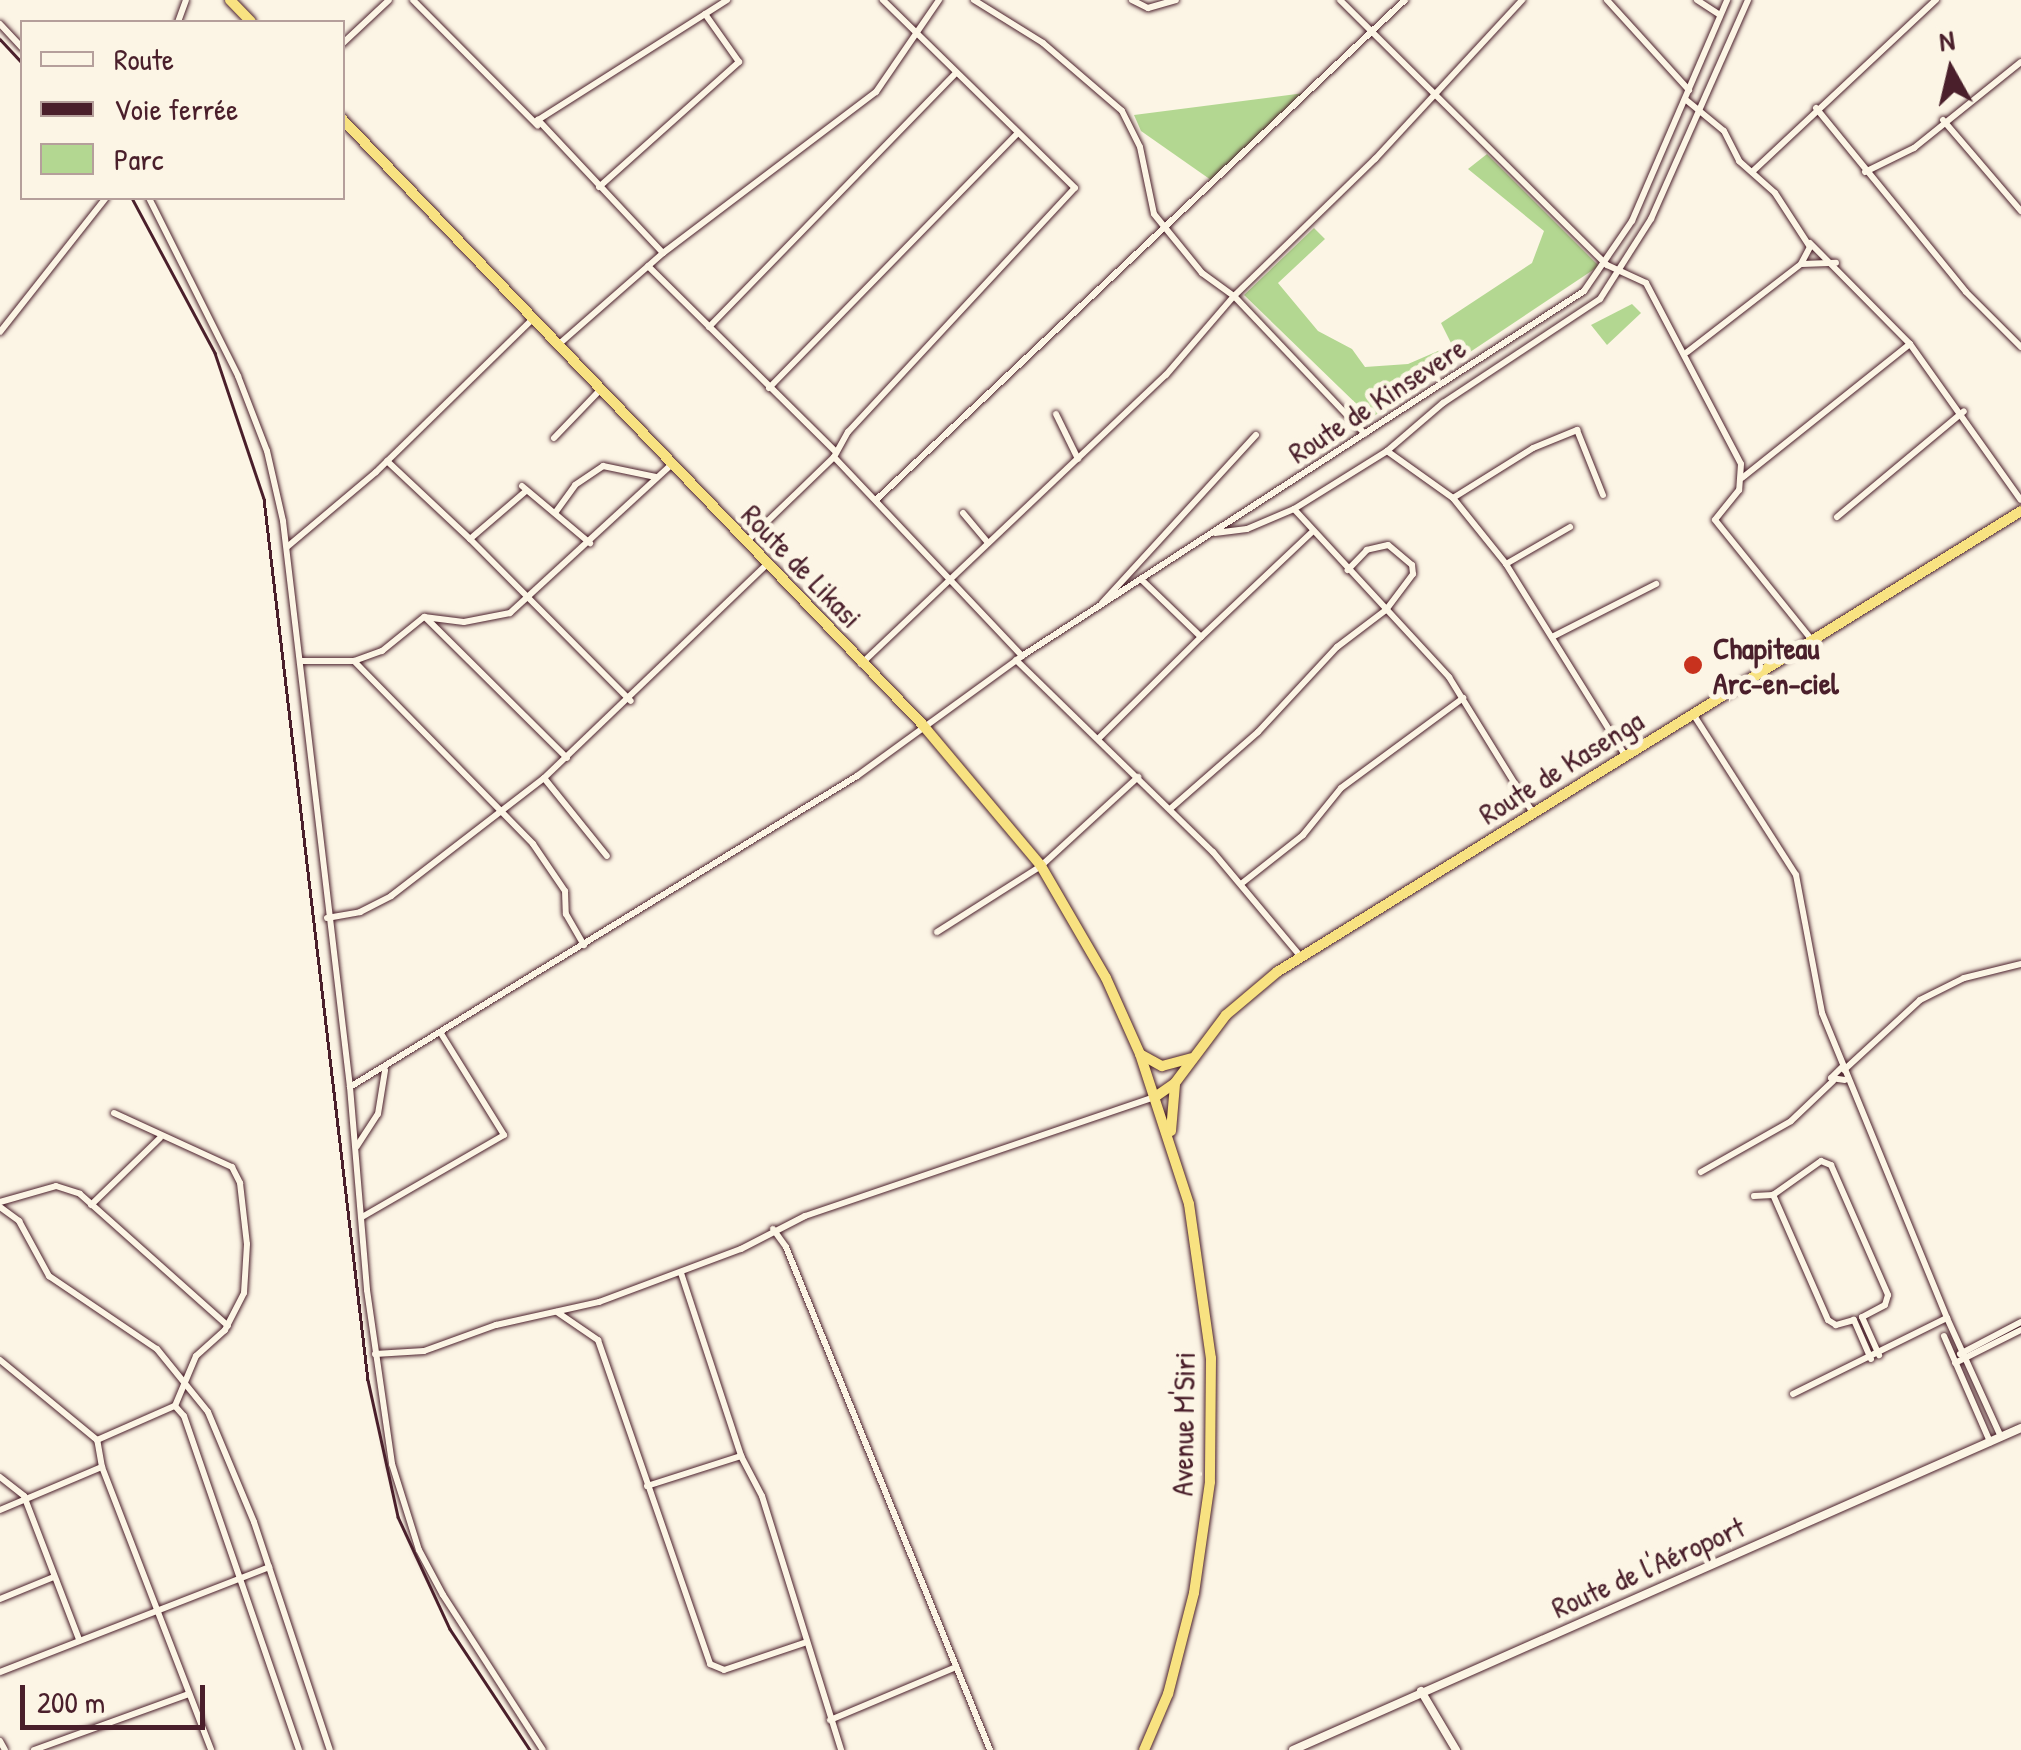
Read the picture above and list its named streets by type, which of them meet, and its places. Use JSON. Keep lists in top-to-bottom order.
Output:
{
  "streets": {
    "highway": ["Route de Likasi", "Route de Kasenga", "Avenue M'Siri"],
    "main road": ["Route de l'Aéroport"],
    "street": ["Route de Kinsevere"]
  },
  "crossings": [
    ["Route de Kinsevere", "Route de Likasi"],
    ["Route de Likasi", "Route de Kasenga"],
    ["Route de Likasi", "Avenue M'Siri"],
    ["Route de Kasenga", "Avenue M'Siri"]
  ],
  "places": ["Chapiteau Arc-en-ciel"],
  "legend": ["Route", "Voie ferrée", "Parc"],
  "scale_bar": "200 m",
  "north": "top"
}
